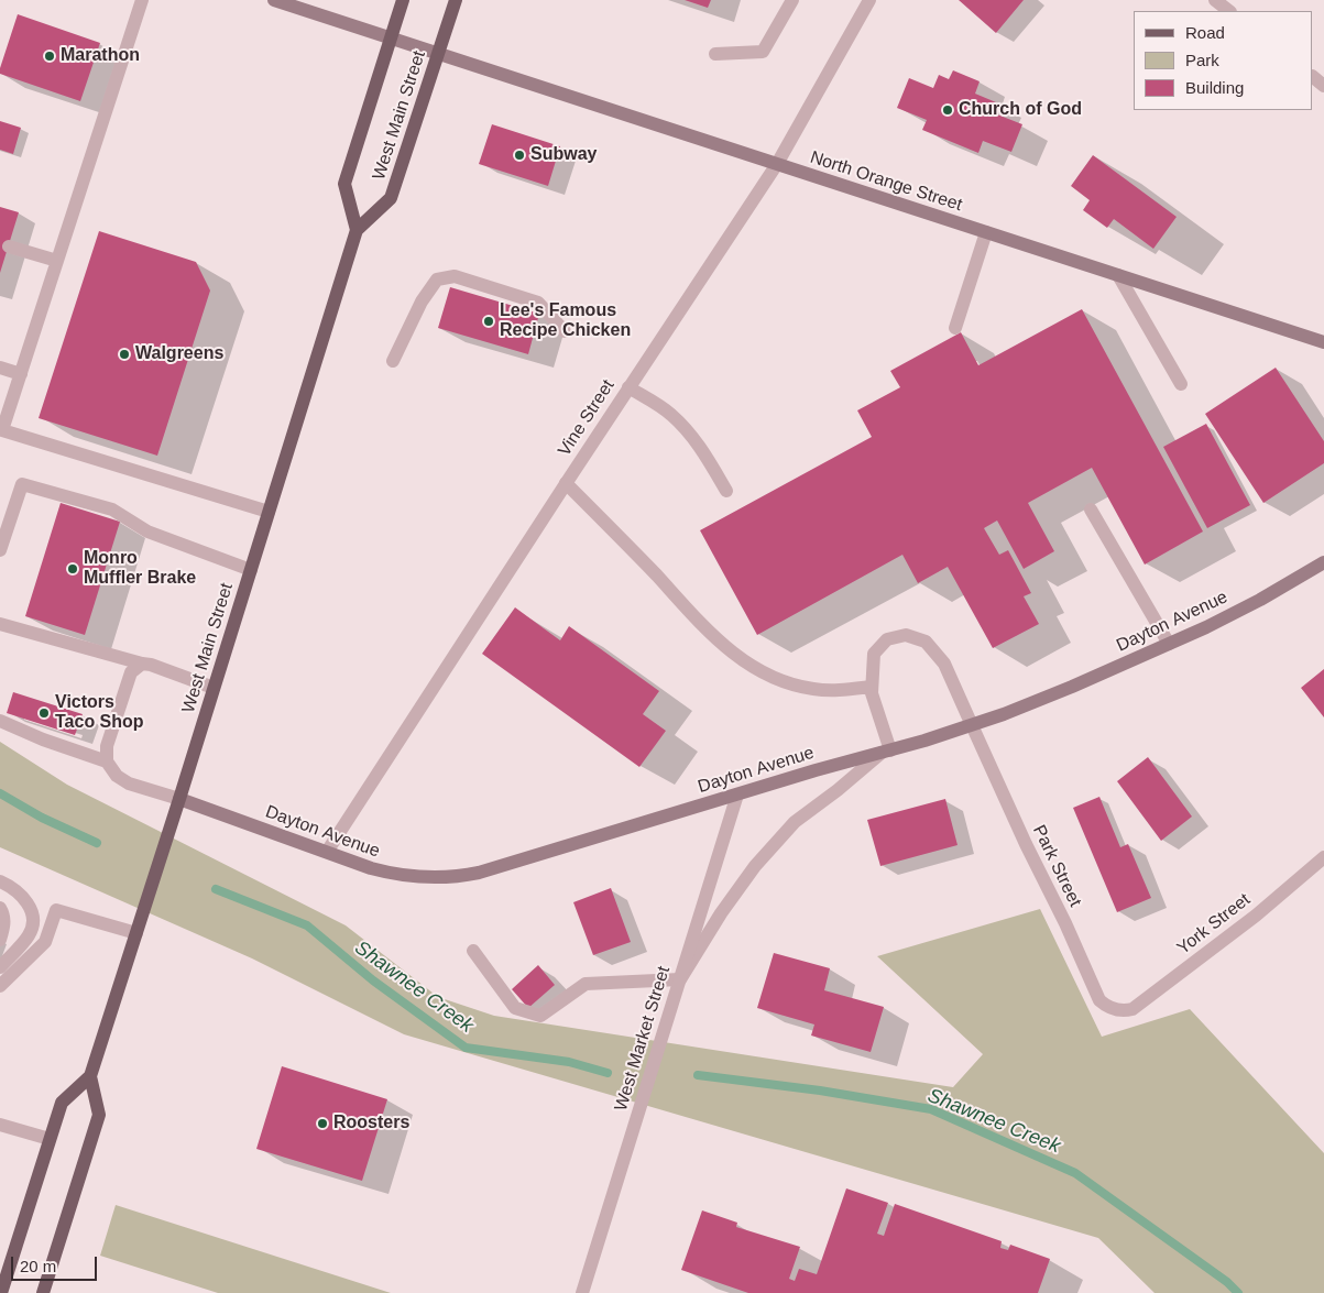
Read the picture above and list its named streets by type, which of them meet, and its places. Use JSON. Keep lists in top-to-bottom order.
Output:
{
  "streets": {
    "main road": ["West Main Street", "North Orange Street", "Dayton Avenue"],
    "street": [
      "Vine Street",
      "Park Street",
      "York Street",
      "West Market Street"
    ]
  },
  "crossings": [
    ["West Main Street", "North Orange Street"],
    ["West Main Street", "Dayton Avenue"],
    ["North Orange Street", "Vine Street"],
    ["Vine Street", "Dayton Avenue"],
    ["Dayton Avenue", "Park Street"],
    ["Dayton Avenue", "West Market Street"],
    ["Park Street", "York Street"]
  ],
  "water": ["Shawnee Creek"],
  "places": [
    "Marathon",
    "Church of God",
    "Subway",
    "Lee's Famous Recipe Chicken",
    "Walgreens",
    "Monro Muffler Brake",
    "Victors Taco Shop",
    "Roosters"
  ],
  "legend": ["Road", "Park", "Building"],
  "scale_bar": "20 m"
}
